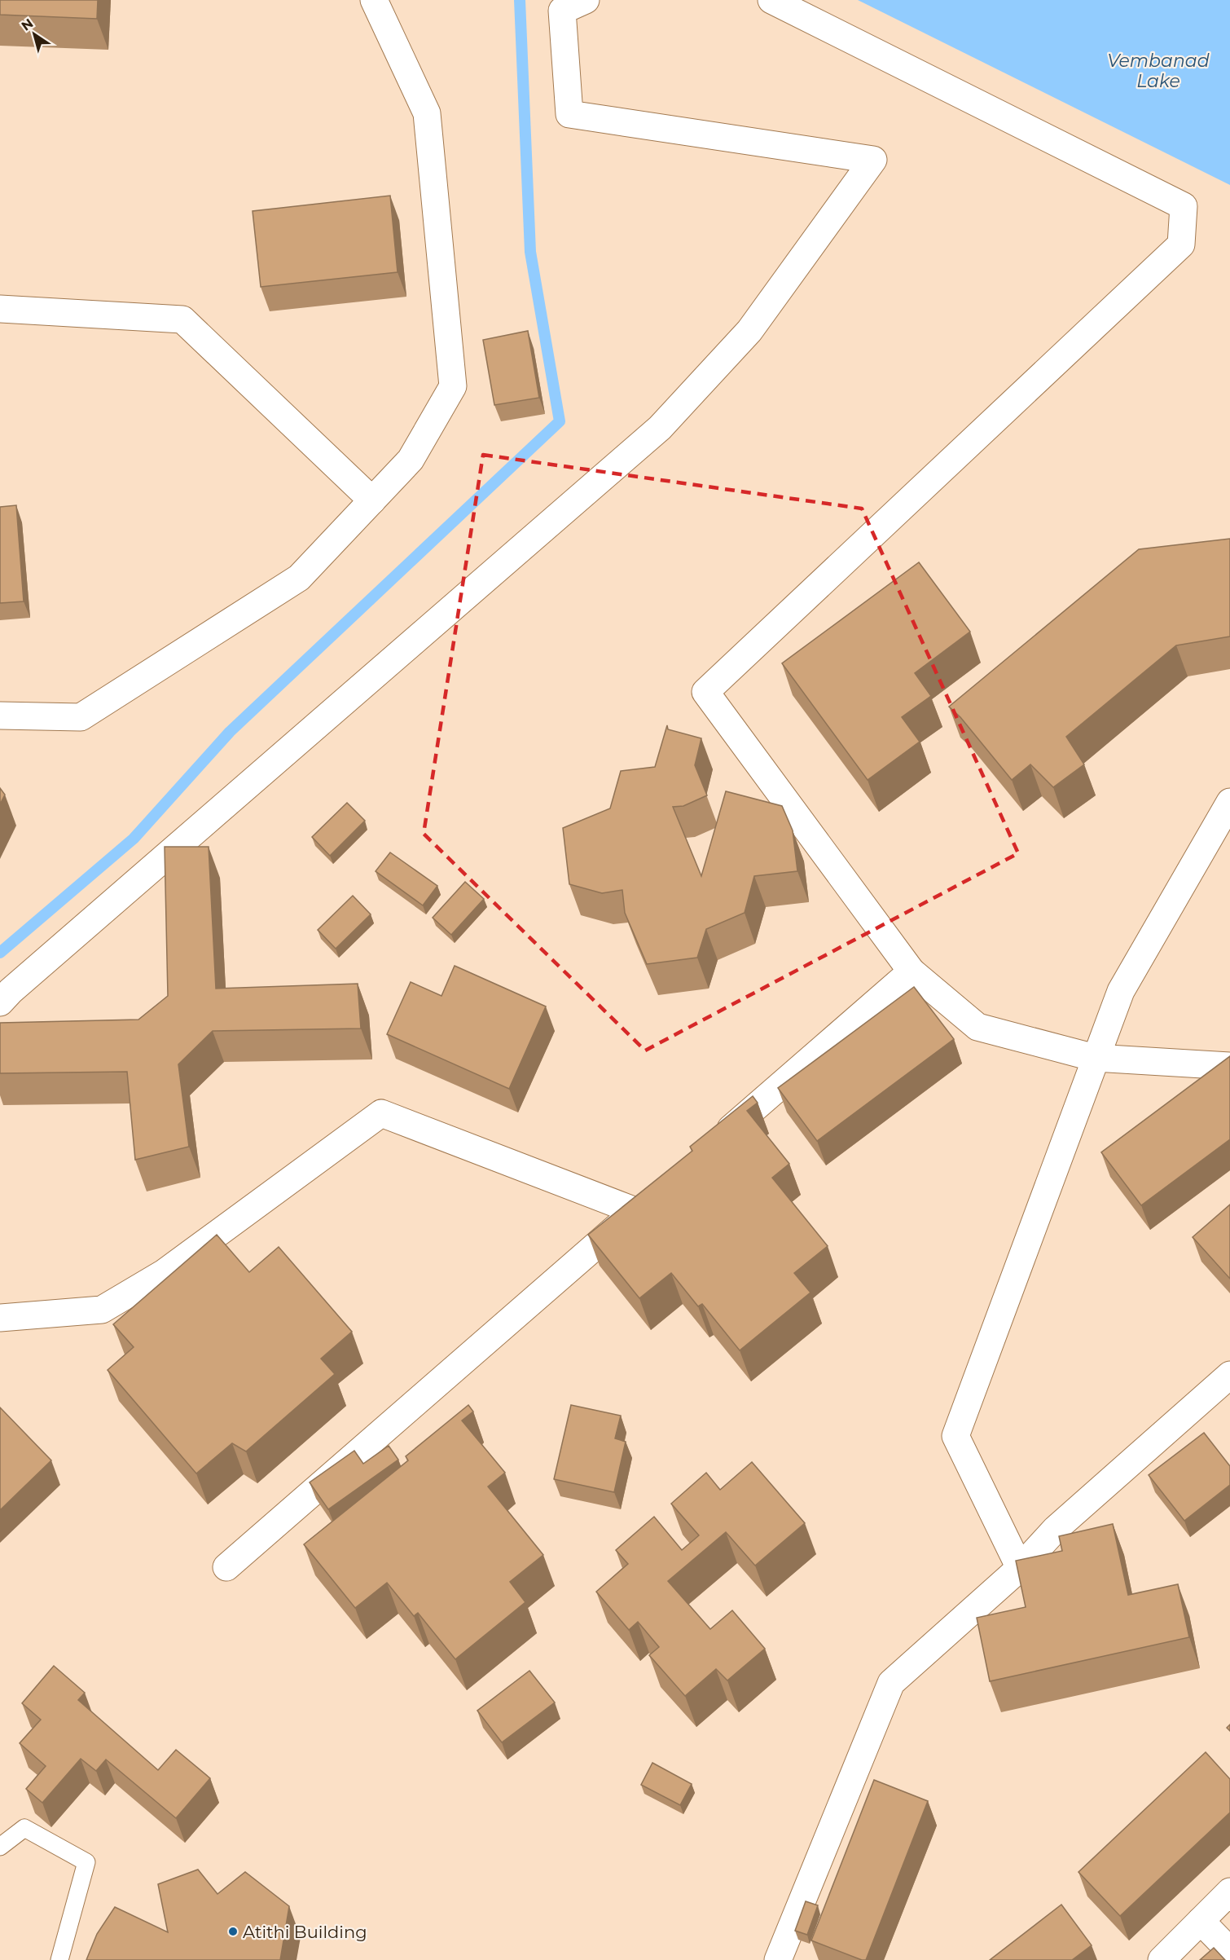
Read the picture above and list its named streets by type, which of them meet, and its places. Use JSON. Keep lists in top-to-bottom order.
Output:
{
  "water": ["Vembanad Lake"],
  "places": ["Atithi Building"],
  "north": "top left"
}
